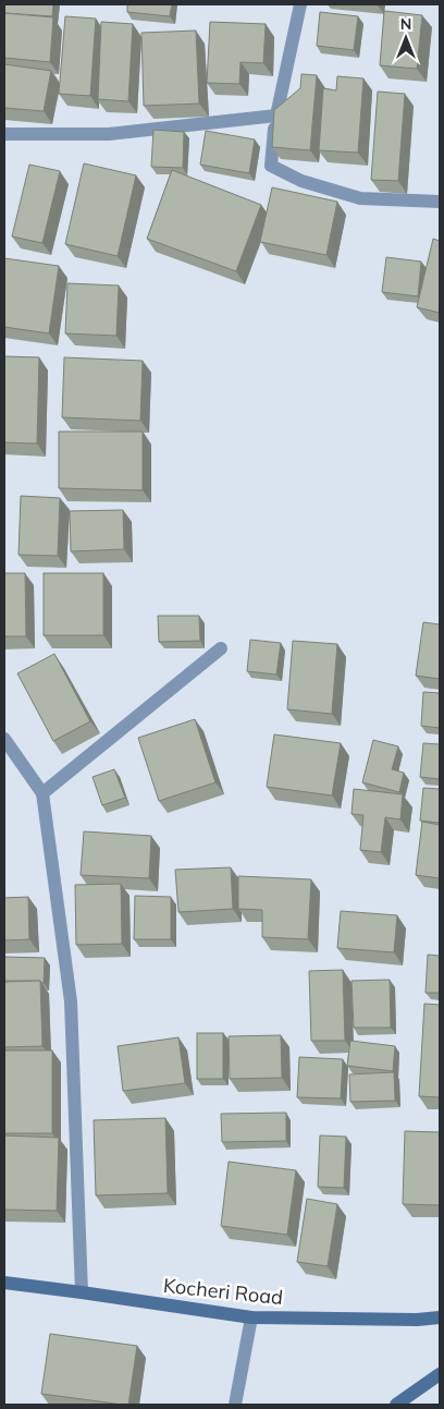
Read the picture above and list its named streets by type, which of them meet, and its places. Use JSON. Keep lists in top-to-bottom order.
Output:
{
  "streets": {
    "main road": ["Kocheri Road"]
  },
  "north": "top"
}
